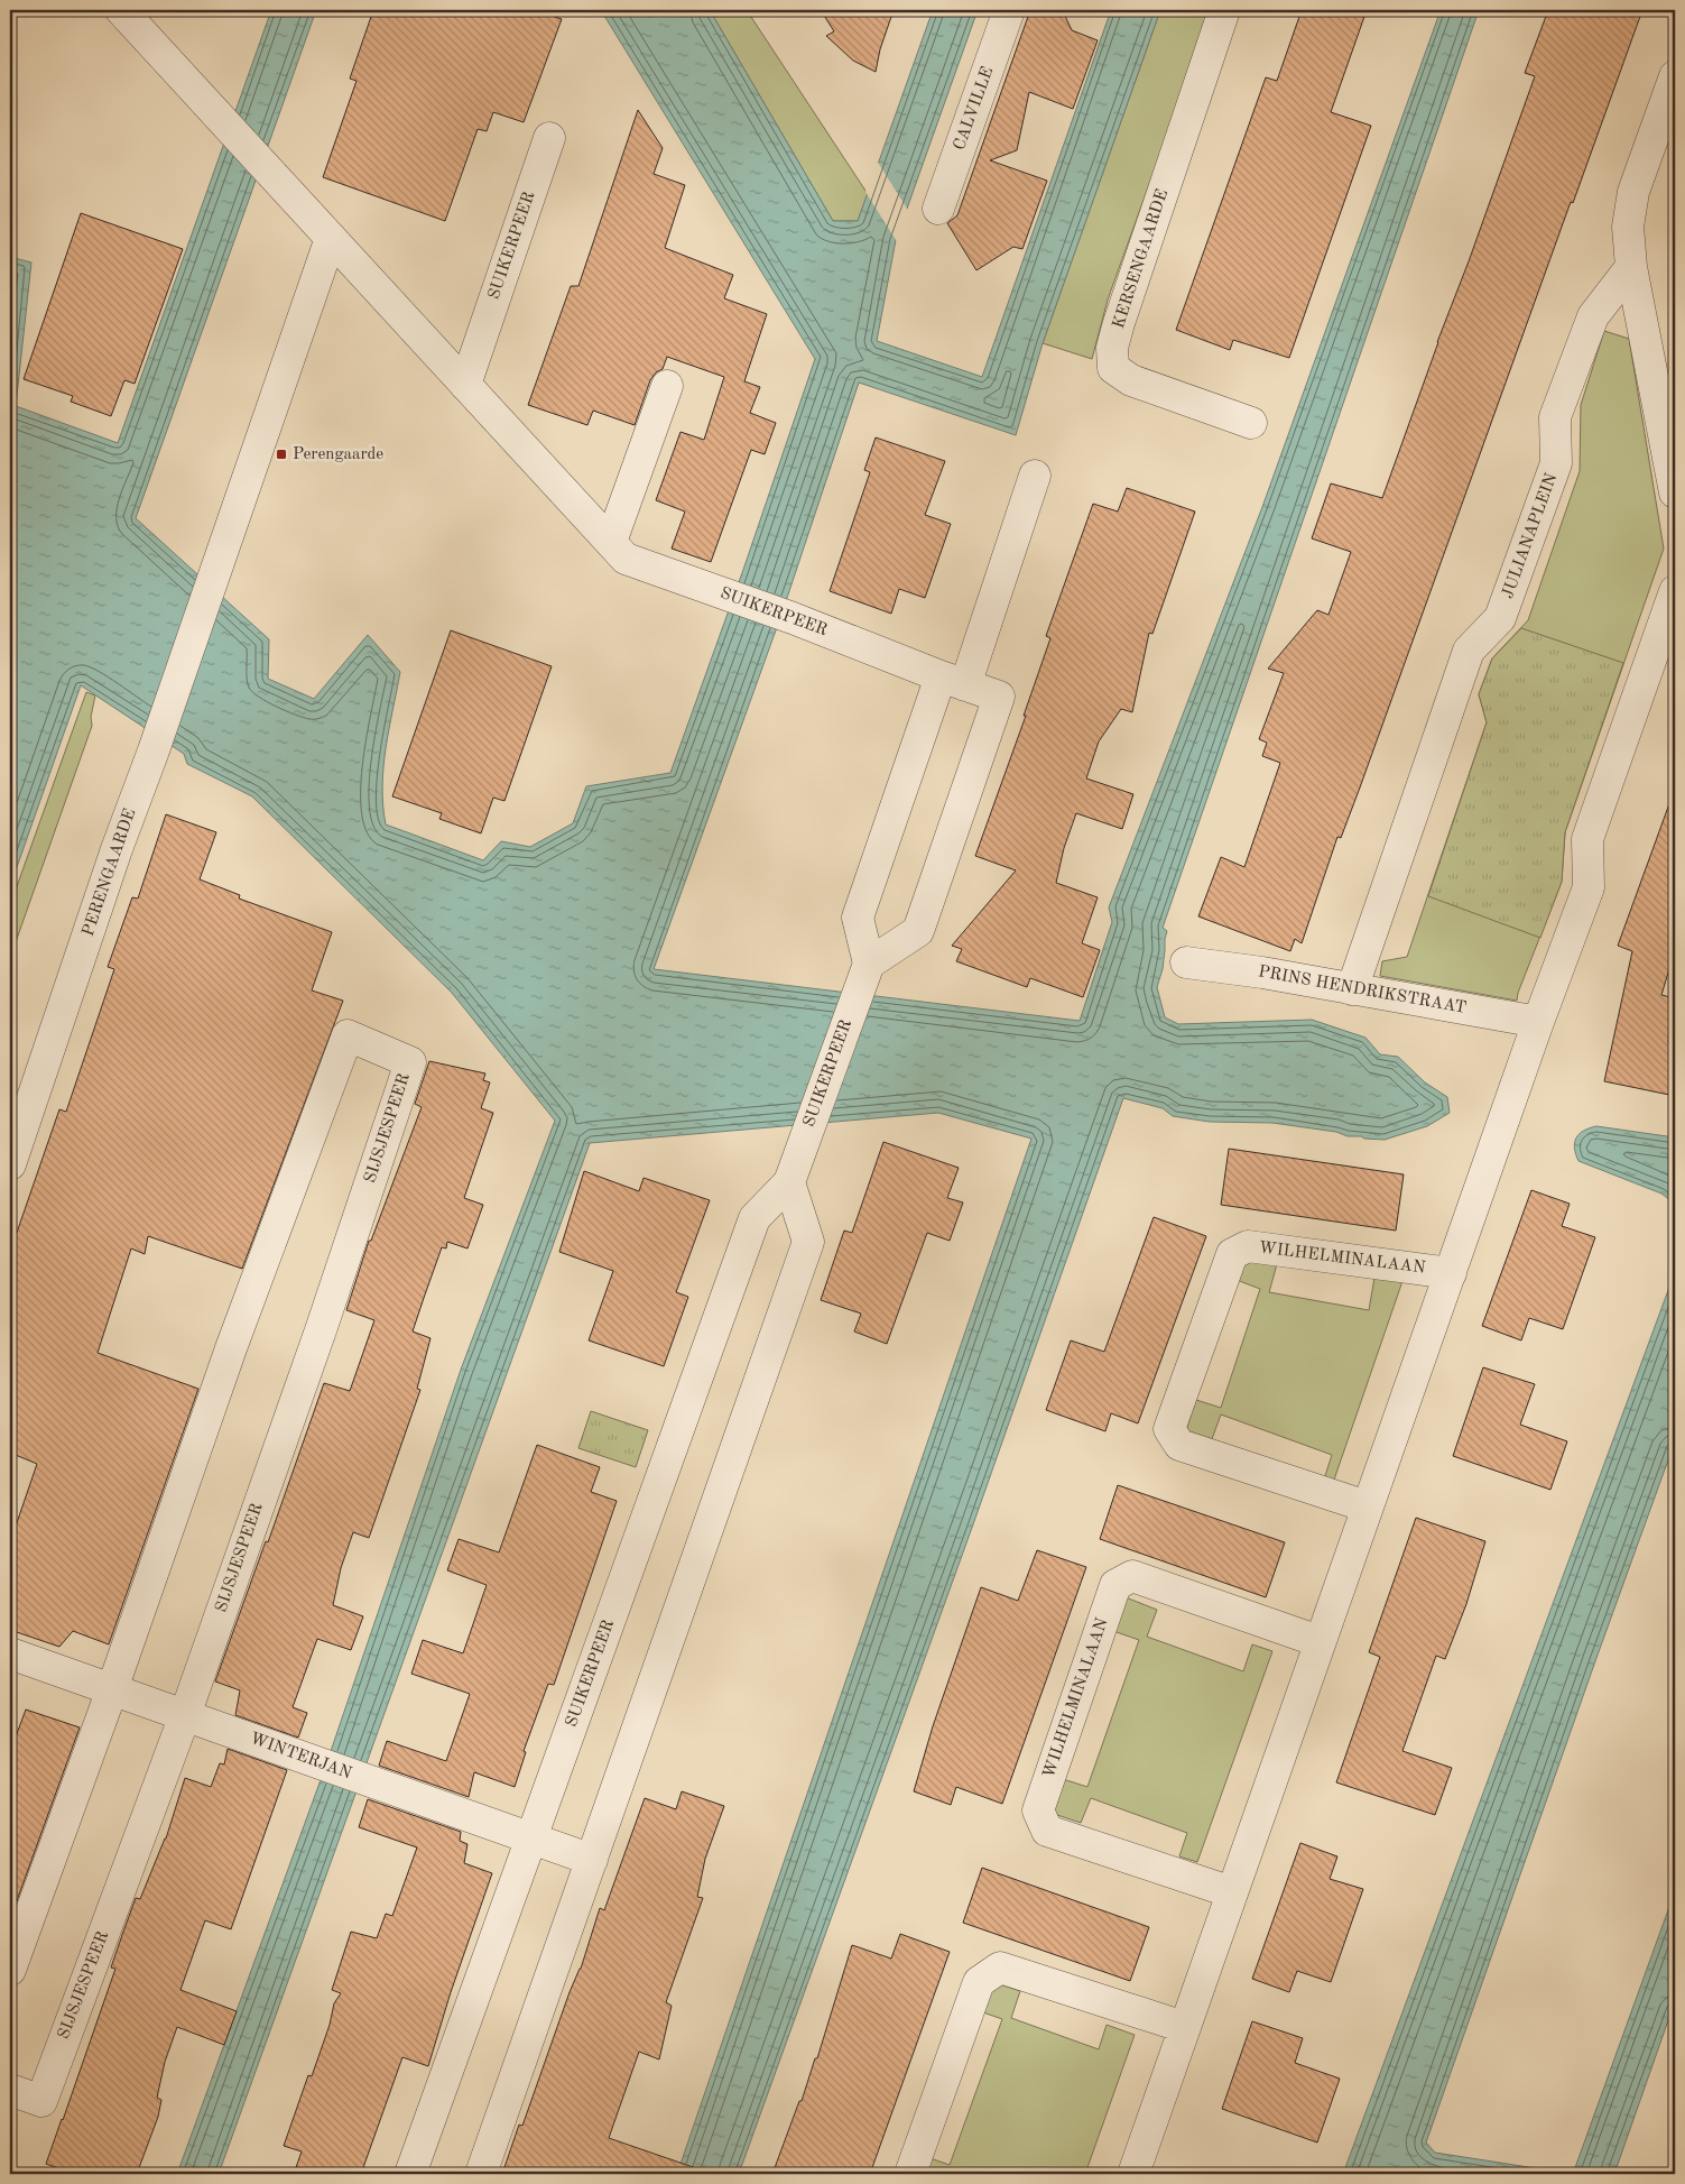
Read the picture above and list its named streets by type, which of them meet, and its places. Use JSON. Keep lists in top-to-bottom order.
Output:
{
  "streets": {
    "street": [
      "CALVILLE",
      "SUIKERPEER",
      "KERSENGAARDE",
      "JULIANAPLEIN",
      "PERENGAARDE",
      "PRINS HENDRIKSTRAAT",
      "SIJSJESPEER",
      "WILHELMINALAAN",
      "WINTERJAN"
    ]
  },
  "crossings": [
    ["SUIKERPEER", "PERENGAARDE"],
    ["SUIKERPEER", "WINTERJAN"],
    ["JULIANAPLEIN", "PRINS HENDRIKSTRAAT"],
    ["PRINS HENDRIKSTRAAT", "WILHELMINALAAN"],
    ["SIJSJESPEER", "WINTERJAN"]
  ],
  "places": {
    "transit": ["Perengaarde"]
  }
}
